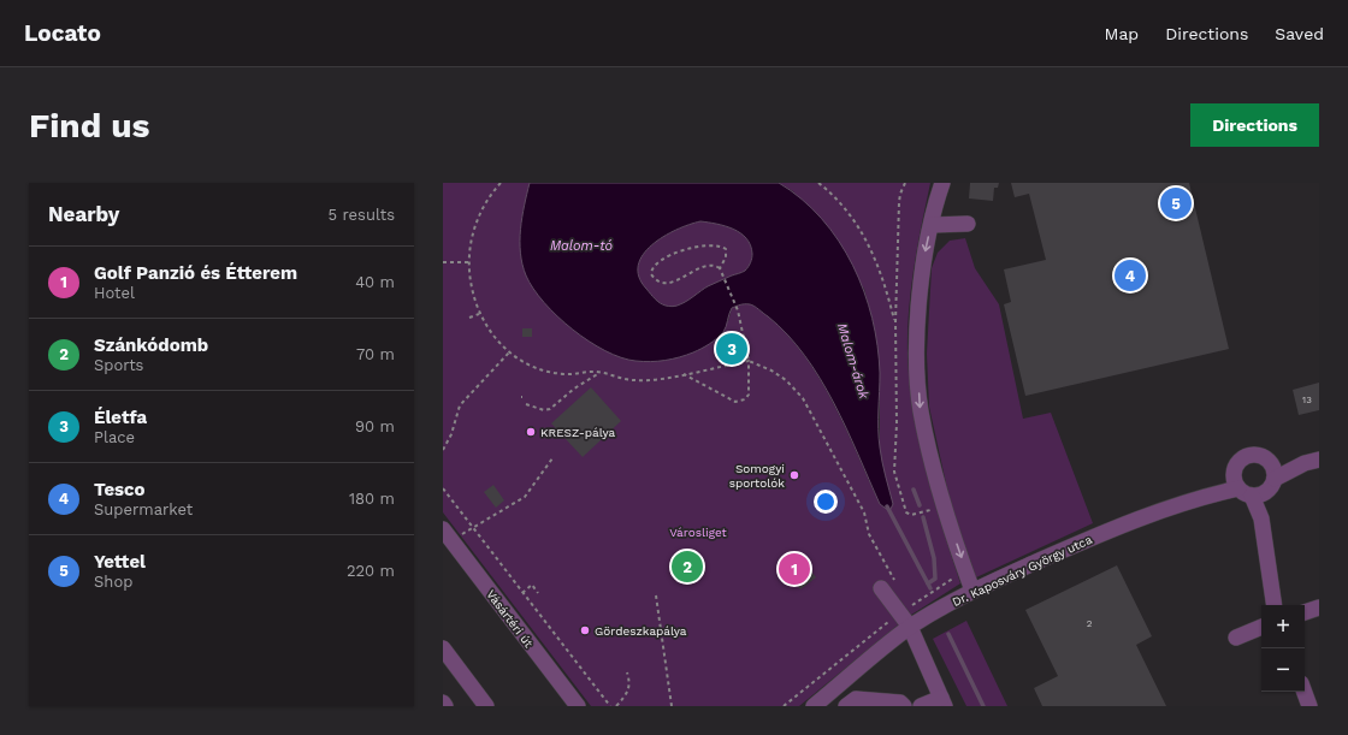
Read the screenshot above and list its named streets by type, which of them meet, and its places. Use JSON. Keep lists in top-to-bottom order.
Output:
{
  "streets": {
    "street": ["Dr. Kaposváry György utca", "Vásártéri út"]
  },
  "water": ["Malom-tó", "Malom-árok"],
  "parks": ["Városliget"],
  "places": ["KRESZ-pálya", "Somogyi sportolók", "Gördeszkapálya"],
  "house_numbers": ["13", "2"],
  "page": {
    "header": "Locato",
    "nav": ["Map", "Directions", "Saved"],
    "buttons": "Directions",
    "title": "Find us",
    "heading": ["Nearby", "5 results"],
    "pins": [
      "5",
      "4",
      "3",
      "2",
      "1"
    ],
    "list": [
      {
        "mark": "1",
        "name": "Golf Panzió és Étterem",
        "note": "Hotel",
        "value": "40 m"
      },
      {
        "mark": "2",
        "name": "Szánkódomb",
        "note": "Sports",
        "value": "70 m"
      },
      {
        "mark": "3",
        "name": "Életfa",
        "note": "Place",
        "value": "90 m"
      },
      {
        "mark": "4",
        "name": "Tesco",
        "note": "Supermarket",
        "value": "180 m"
      },
      {
        "mark": "5",
        "name": "Yettel",
        "note": "Shop",
        "value": "220 m"
      }
    ],
    "map_buttons": ["+", "−"]
  }
}
